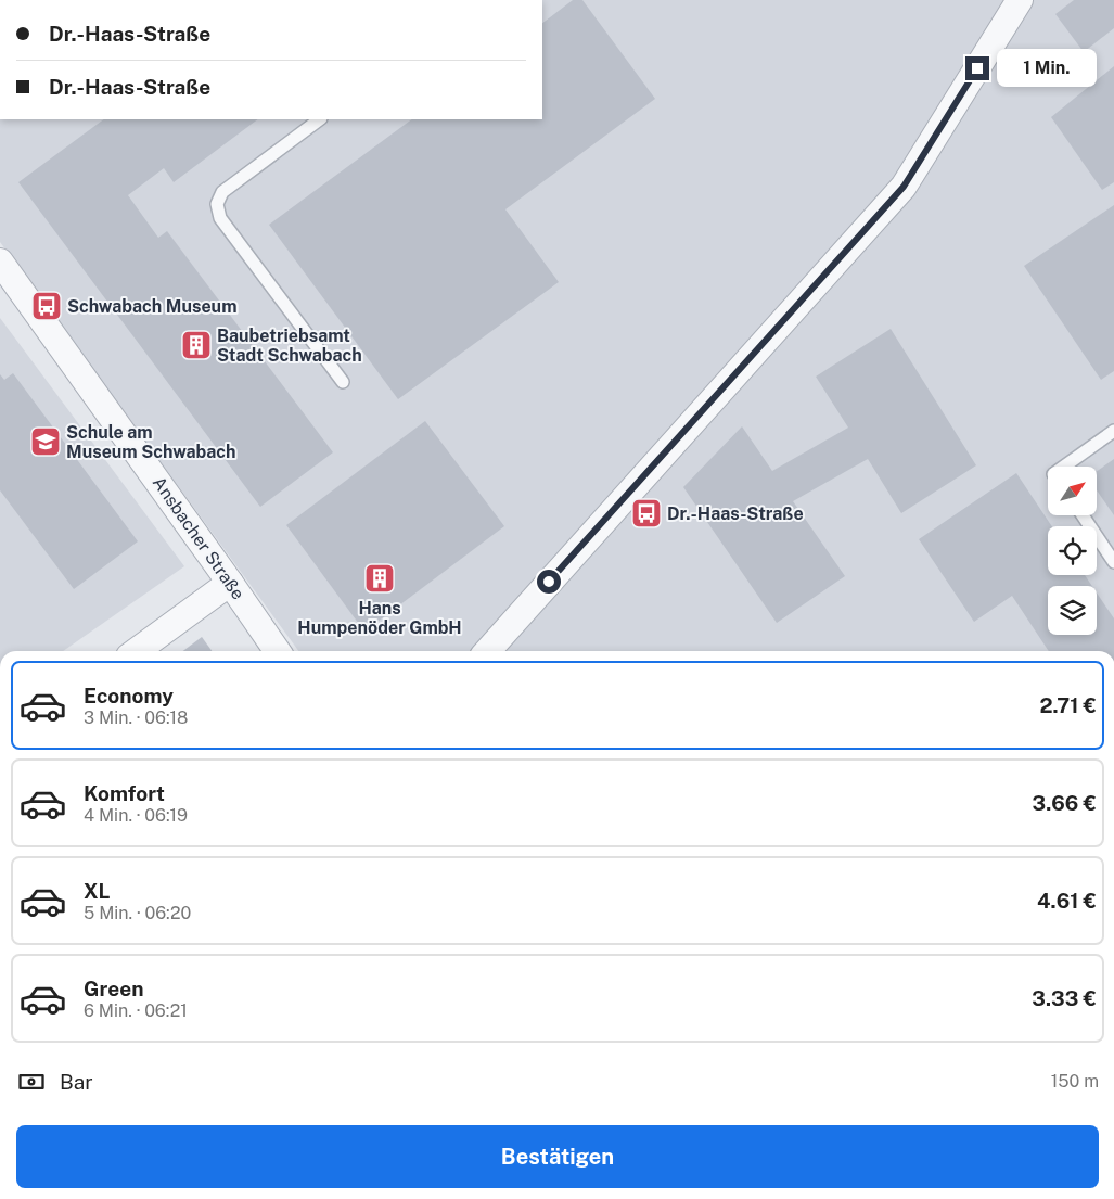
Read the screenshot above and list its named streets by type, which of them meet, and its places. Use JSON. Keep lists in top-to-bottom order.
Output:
{
  "streets": {
    "street": ["Ansbacher Straße"]
  },
  "places": {
    "bus stop": ["Schwabach Museum", "Dr.-Haas-Straße"],
    "building": ["Baubetriebsamt Stadt Schwabach", "Hans Humpenöder GmbH"],
    "school or university": ["Schule am Museum Schwabach"]
  },
  "north": "top right",
  "page": {
    "banner": ["Dr.-Haas-Straße", "Dr.-Haas-Straße"],
    "bubble": "1 Min.",
    "list": [
      {
        "name": "Economy",
        "note": "3 Min. · 06:18",
        "value": "2.71 €"
      },
      {
        "name": "Komfort",
        "note": "4 Min. · 06:19",
        "value": "3.66 €"
      },
      {
        "name": "XL",
        "note": "5 Min. · 06:20",
        "value": "4.61 €"
      },
      {
        "name": "Green",
        "note": "6 Min. · 06:21",
        "value": "3.33 €"
      }
    ],
    "pay": ["Bar", "150 m"],
    "buttons": "Bestätigen"
  }
}
